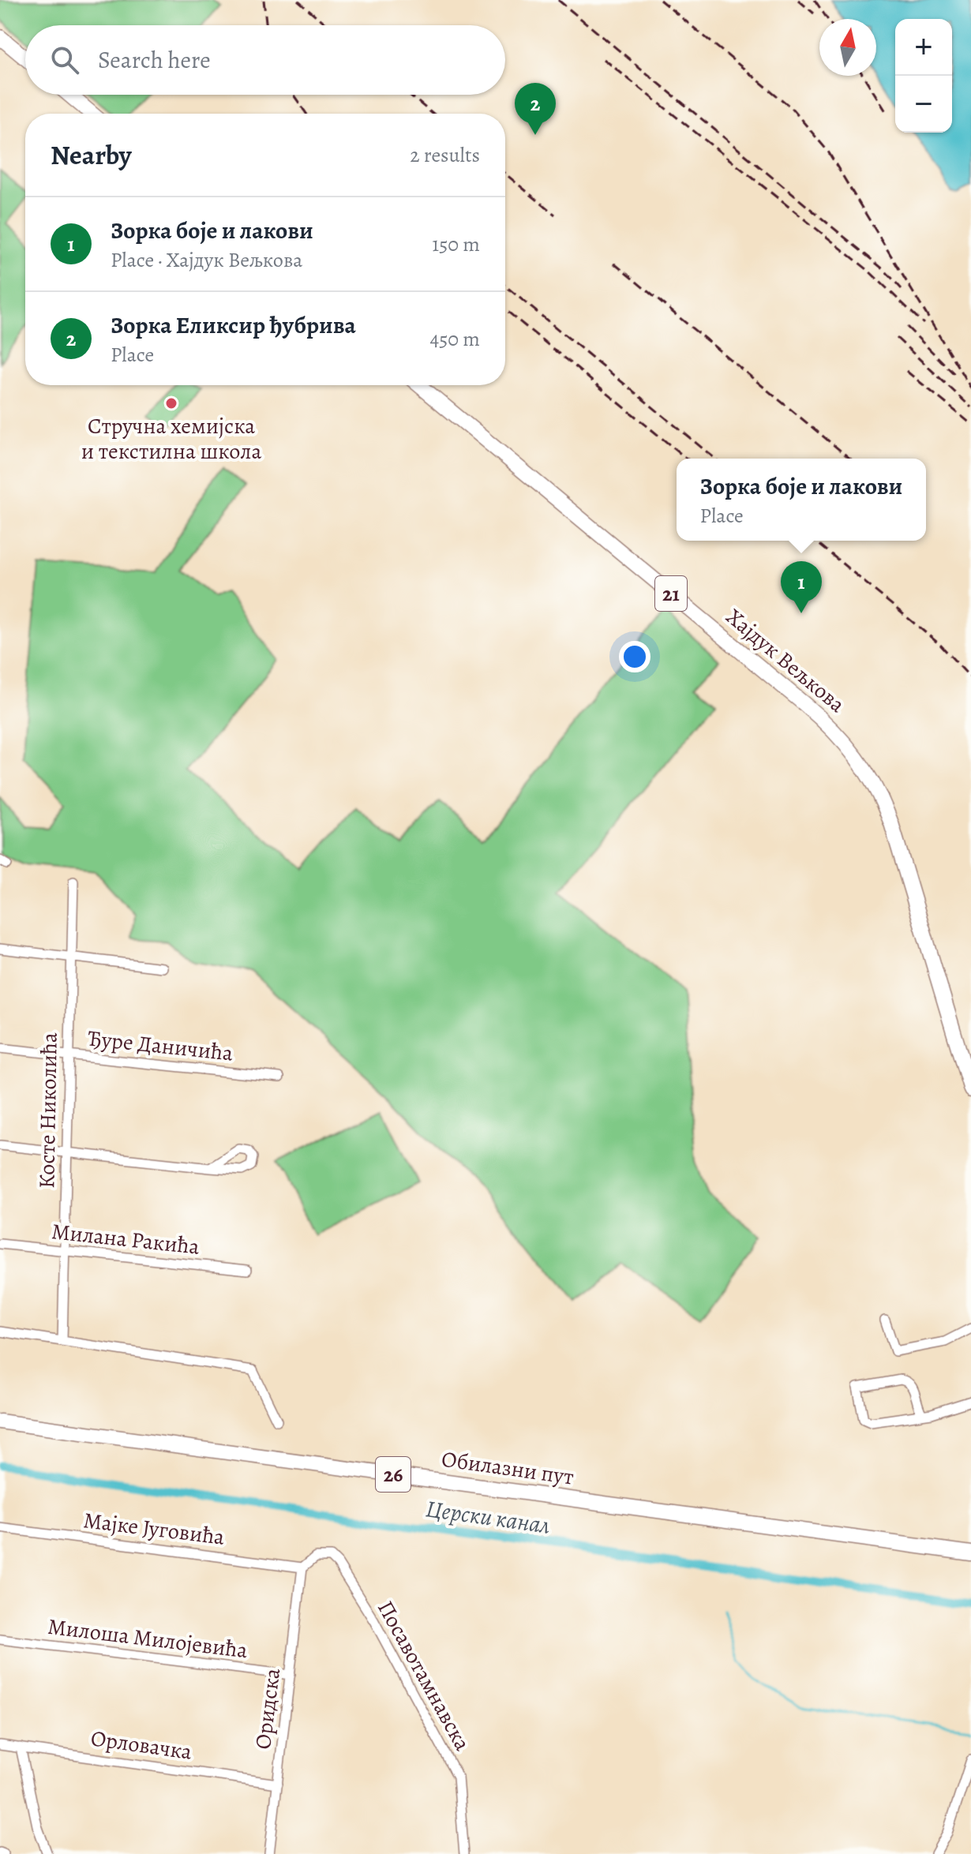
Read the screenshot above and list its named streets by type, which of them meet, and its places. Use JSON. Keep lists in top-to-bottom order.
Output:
{
  "streets": {
    "main road": [
      "21",
      "Хајдук Вељкова",
      "Обилазни пут",
      "26"
    ],
    "street": [
      "Ђуре Даничића",
      "Косте Николића",
      "Милана Ракића",
      "Мајке Југовића",
      "Милоша Милојевића",
      "Посавотамнавска",
      "Оридска",
      "Орловачка"
    ]
  },
  "crossings": [
    ["Ђуре Даничића", "Косте Николића"],
    ["Косте Николића", "Милана Ракића"],
    ["Мајке Југовића", "Посавотамнавска"],
    ["Мајке Југовића", "Оридска"],
    ["Милоша Милојевића", "Оридска"],
    ["Посавотамнавска", "Оридска"],
    ["Оридска", "Орловачка"]
  ],
  "water": ["Церски канал"],
  "places": ["Стручна хемијска и текстилна школа"],
  "north": "top",
  "page": {
    "map_buttons": ["+", "−"],
    "search": "Search here",
    "pins": ["2", "1"],
    "heading": ["Nearby", "2 results"],
    "list": [
      {
        "mark": "1",
        "name": "Зорка боје и лакови",
        "note": "Place · Хајдук Вељкова",
        "value": "150 m"
      },
      {
        "mark": "2",
        "name": "Зорка Еликсир ђубрива",
        "note": "Place",
        "value": "450 m"
      }
    ],
    "popup": ["Зорка боје и лакови", "Place"]
  }
}
